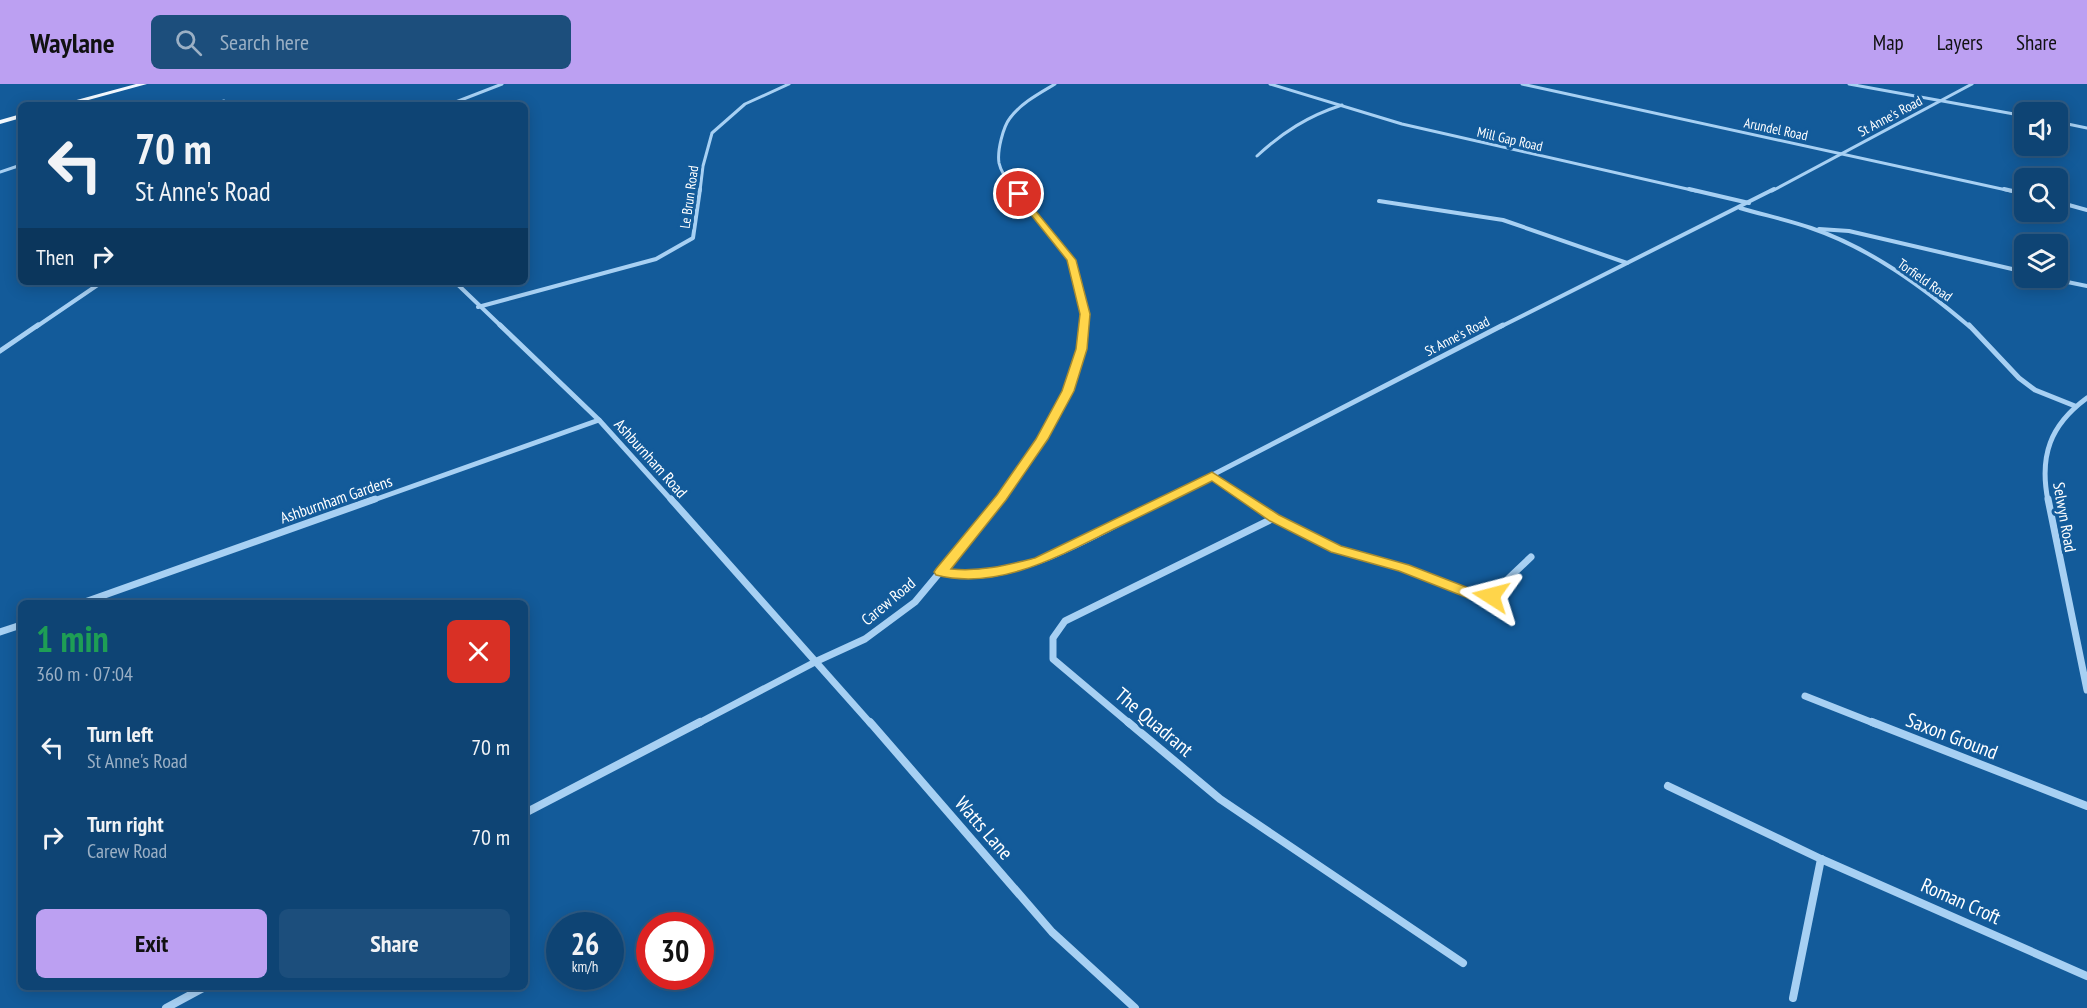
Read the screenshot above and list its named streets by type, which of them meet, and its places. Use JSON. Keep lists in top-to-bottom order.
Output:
{
  "streets": {
    "street": [
      "St Anne's Road",
      "Arundel Road",
      "Mill Gap Road",
      "Le Brun Road",
      "Torfield Road",
      "Ashburnham Road",
      "Ashburnham Gardens",
      "Selwyn Road",
      "Carew Road",
      "The Quadrant",
      "Saxon Ground",
      "Watts Lane",
      "Roman Croft"
    ]
  },
  "crossings": [
    ["St Anne's Road", "Arundel Road"],
    ["St Anne's Road", "Mill Gap Road"],
    ["St Anne's Road", "Torfield Road"],
    ["St Anne's Road", "Carew Road"],
    ["Le Brun Road", "Ashburnham Road"],
    ["Torfield Road", "Selwyn Road"],
    ["Ashburnham Road", "Ashburnham Gardens"],
    ["Ashburnham Road", "Carew Road"],
    ["Ashburnham Road", "Watts Lane"],
    ["Carew Road", "Watts Lane"]
  ],
  "page": {
    "header": "Waylane",
    "search": "Search here",
    "nav": ["Map", "Layers", "Share"],
    "turn": ["70 m", "St Anne's Road"],
    "then": "Then",
    "heading": ["1 min", "360 m · 07:04"],
    "list": [
      {
        "name": "Turn left",
        "note": "St Anne's Road",
        "value": "70 m"
      },
      {
        "name": "Turn right",
        "note": "Carew Road",
        "value": "70 m"
      }
    ],
    "buttons": ["Exit", "Share"],
    "speed": "26 km/h",
    "limit": "30"
  }
}
